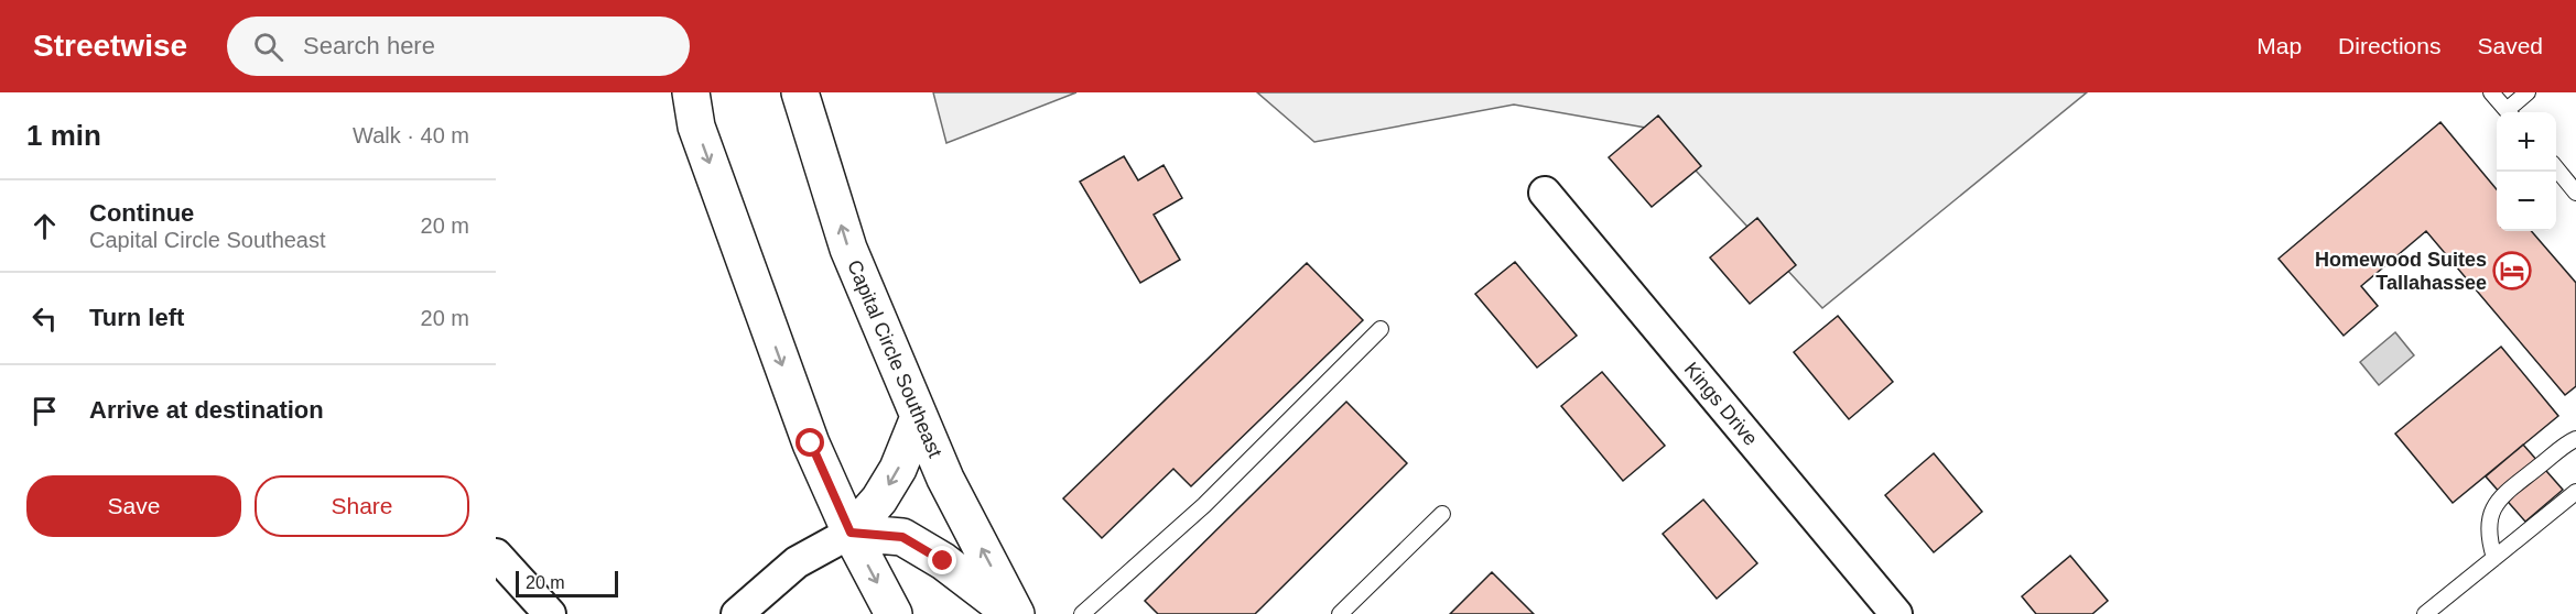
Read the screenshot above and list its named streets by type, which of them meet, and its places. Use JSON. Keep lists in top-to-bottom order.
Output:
{
  "streets": {
    "main road": ["Capital Circle Southeast"],
    "street": ["Kings Drive"]
  },
  "places": {
    "hotel": ["Homewood Suites Tallahassee"]
  },
  "scale_bar": "20 m",
  "page": {
    "header": "Streetwise",
    "search": "Search here",
    "nav": ["Map", "Directions", "Saved"],
    "heading": ["1 min", "Walk · 40 m"],
    "map_buttons": ["+", "−"],
    "list": [
      ["Continue", "Capital Circle Southeast", "20 m"],
      ["Turn left", "20 m"],
      "Arrive at destination"
    ],
    "buttons": ["Save", "Share"],
    "scale": "20 m"
  }
}
